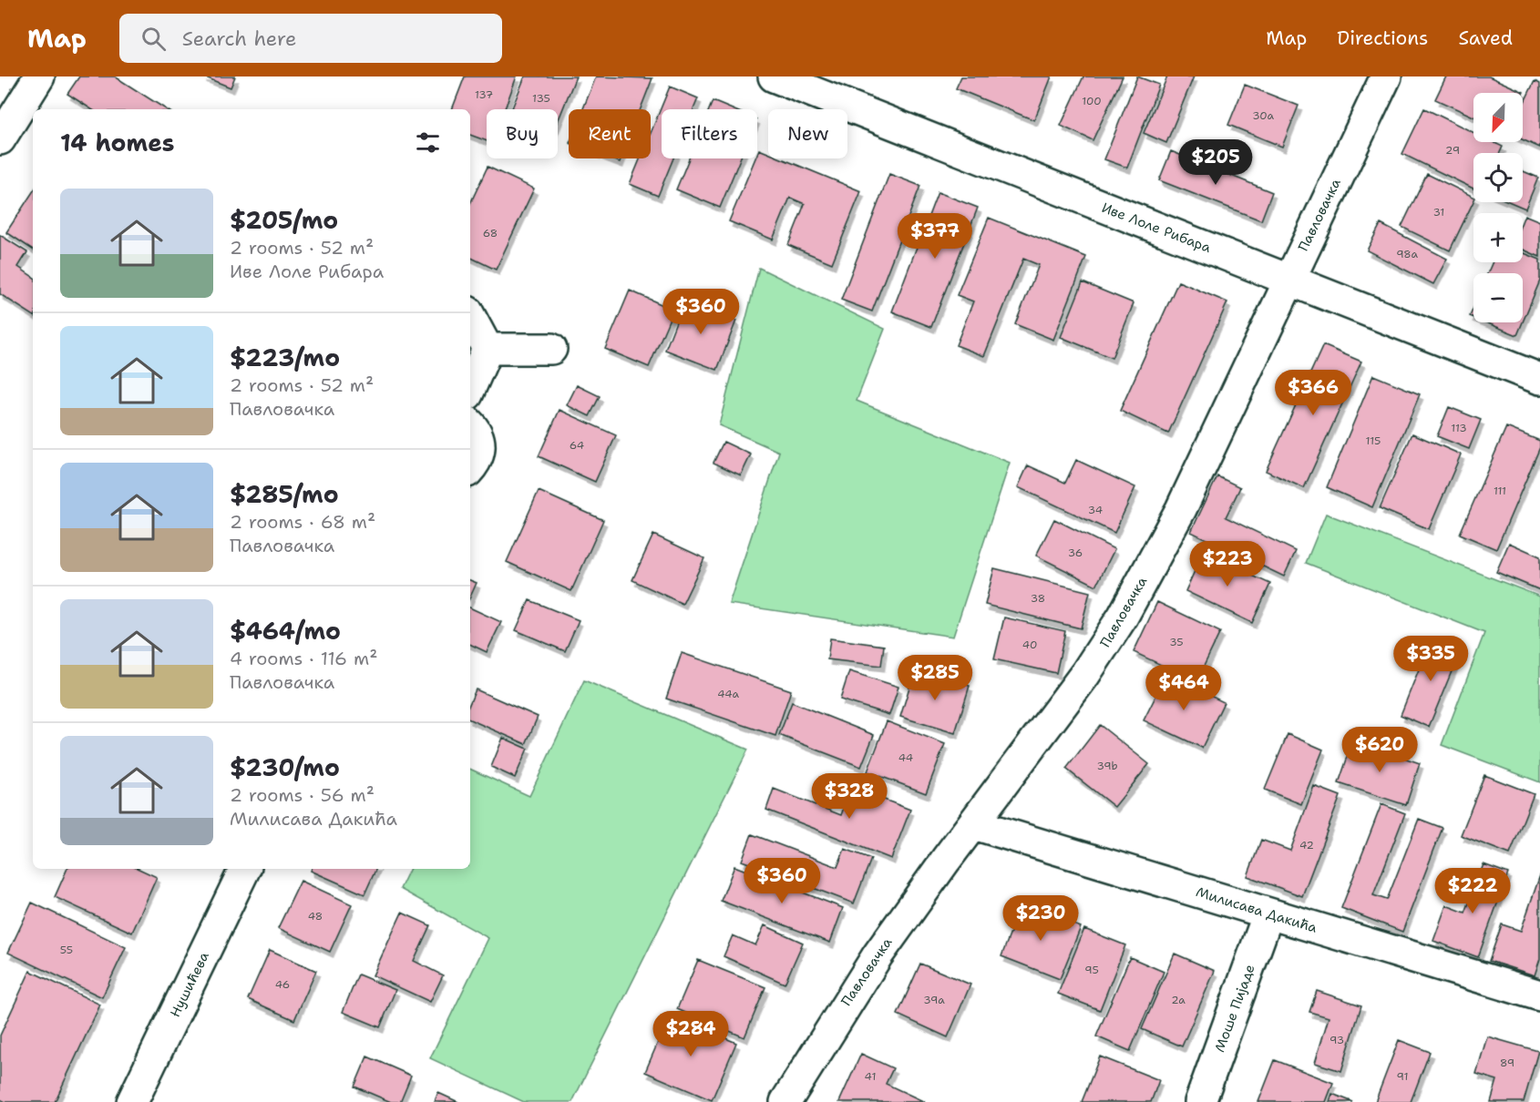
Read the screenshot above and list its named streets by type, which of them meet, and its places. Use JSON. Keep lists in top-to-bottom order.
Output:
{
  "streets": {
    "street": [
      "Павловачка",
      "Иве Лоле Рибара",
      "Милисава Дакића",
      "Нушићева",
      "Моше Пијаде"
    ]
  },
  "crossings": [
    ["Павловачка", "Иве Лоле Рибара"],
    ["Павловачка", "Милисава Дакића"],
    ["Милисава Дакића", "Моше Пијаде"]
  ],
  "house_numbers": [
    "137",
    "135",
    "100",
    "30a",
    "29",
    "31",
    "68",
    "98a",
    "113",
    "115",
    "64",
    "111",
    "34",
    "36",
    "38",
    "35",
    "40",
    "44a",
    "44",
    "39b",
    "42",
    "48",
    "55",
    "95",
    "46",
    "39a",
    "2a",
    "93",
    "89",
    "41",
    "91"
  ],
  "north": "bottom left",
  "page": {
    "header": "Map",
    "search": "Search here",
    "nav": ["Map", "Directions", "Saved"],
    "map_buttons": ["+", "−"],
    "chip": [
      "Buy",
      "Rent",
      "Filters",
      "New"
    ],
    "heading": "14 homes",
    "price": [
      "$205",
      "$377",
      "$360",
      "$366",
      "$223",
      "$335",
      "$285",
      "$464",
      "$620",
      "$328",
      "$360",
      "$222",
      "$230",
      "$284"
    ],
    "list": [
      {
        "name": "$205/mo",
        "note": "2 rooms · 52 m² · Иве Лоле Рибара"
      },
      {
        "name": "$223/mo",
        "note": "2 rooms · 52 m² · Павловачка"
      },
      {
        "name": "$285/mo",
        "note": "2 rooms · 68 m² · Павловачка"
      },
      {
        "name": "$464/mo",
        "note": "4 rooms · 116 m² · Павловачка"
      },
      {
        "name": "$230/mo",
        "note": "2 rooms · 56 m² · Милисава Дакића"
      }
    ]
  }
}
